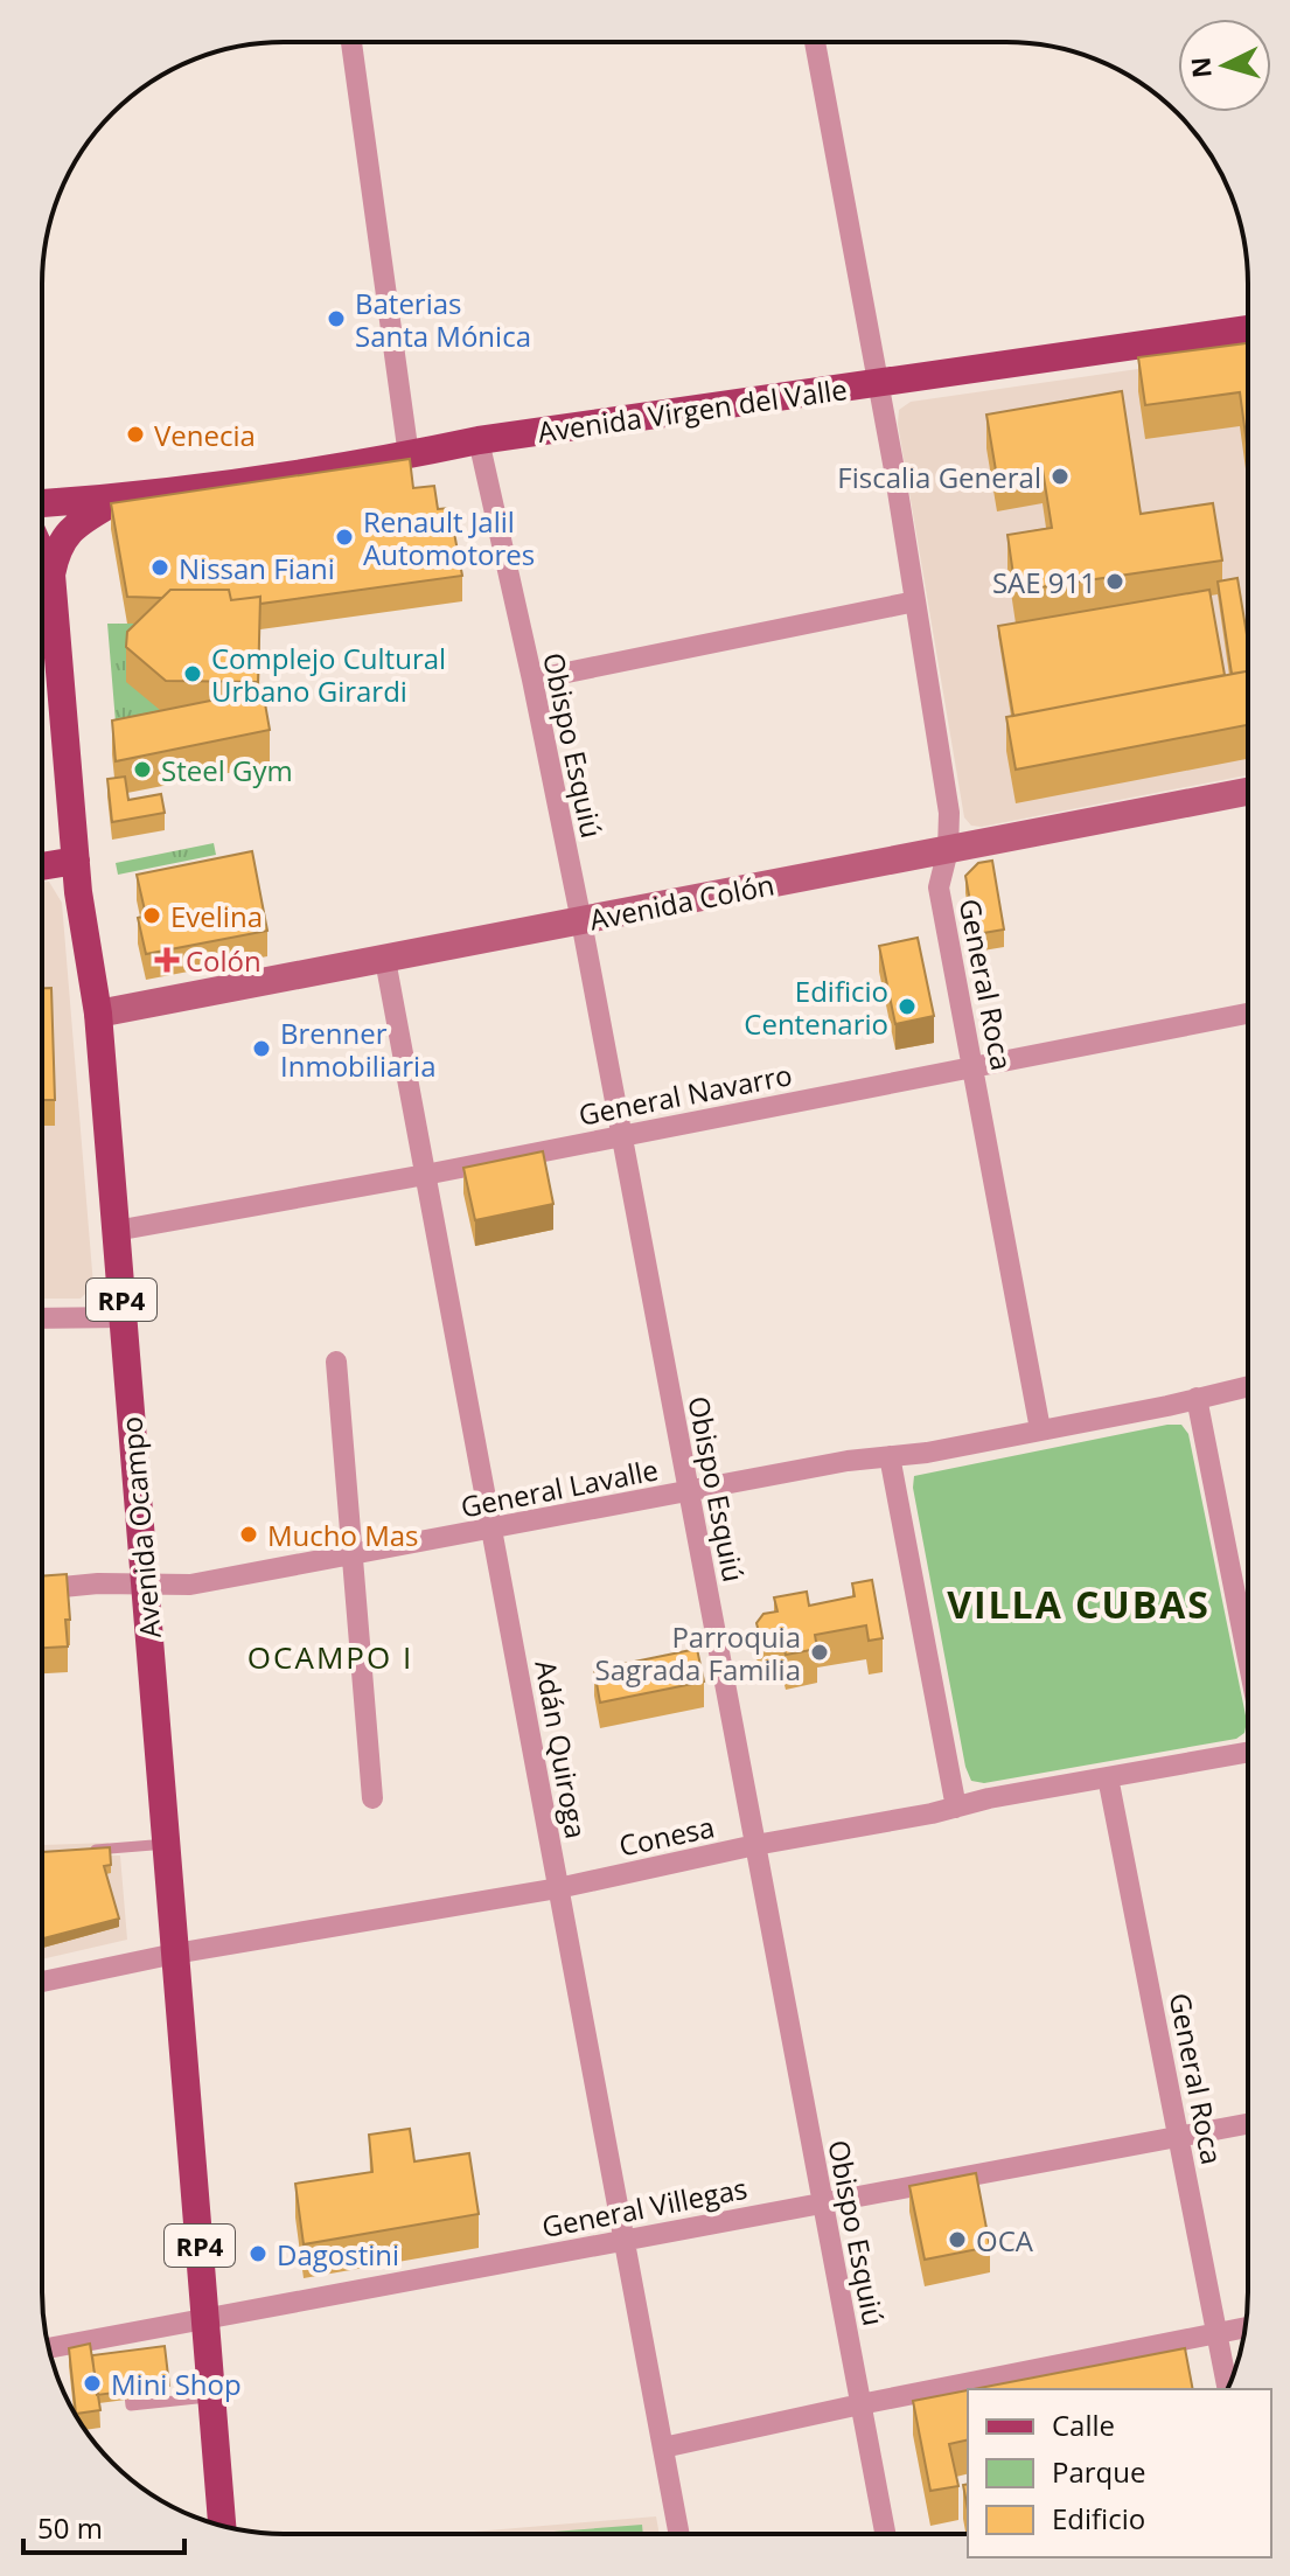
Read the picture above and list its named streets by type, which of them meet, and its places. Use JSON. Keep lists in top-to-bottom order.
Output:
{
  "streets": {
    "main road": ["Avenida Virgen del Valle", "RP4", "Avenida Ocampo"],
    "street": [
      "Obispo Esquiú",
      "Avenida Colón",
      "General Roca",
      "General Navarro",
      "General Lavalle",
      "Adán Quiroga",
      "Conesa",
      "General Villegas"
    ]
  },
  "crossings": [
    ["Avenida Virgen del Valle", "Obispo Esquiú"],
    ["Avenida Virgen del Valle", "General Roca"],
    ["Avenida Virgen del Valle", "Avenida Ocampo"],
    ["Obispo Esquiú", "Avenida Colón"],
    ["Obispo Esquiú", "General Navarro"],
    ["Obispo Esquiú", "General Lavalle"],
    ["Obispo Esquiú", "Conesa"],
    ["Obispo Esquiú", "General Villegas"],
    ["Avenida Colón", "General Roca"],
    ["Avenida Colón", "Avenida Ocampo"],
    ["Avenida Colón", "Adán Quiroga"],
    ["General Roca", "General Navarro"],
    ["General Roca", "General Lavalle"],
    ["General Roca", "Conesa"],
    ["General Roca", "General Villegas"],
    ["General Navarro", "Avenida Ocampo"],
    ["General Navarro", "Adán Quiroga"],
    ["General Lavalle", "Avenida Ocampo"],
    ["General Lavalle", "Adán Quiroga"],
    ["Avenida Ocampo", "Conesa"],
    ["Avenida Ocampo", "General Villegas"],
    ["Adán Quiroga", "Conesa"],
    ["Adán Quiroga", "General Villegas"]
  ],
  "districts": ["VILLA CUBAS", "OCAMPO I"],
  "places": {
    "other": [
      "Baterias Santa Mónica",
      "Venecia",
      "Fiscalia General",
      "Renault Jalil Automotores",
      "Nissan Fiani",
      "SAE 911",
      "Complejo Cultural Urbano Girardi",
      "Steel Gym",
      "Evelina",
      "Edificio Centenario",
      "Brenner Inmobiliaria",
      "Mucho Mas",
      "Parroquia Sagrada Familia",
      "OCA",
      "Dagostini",
      "Mini Shop"
    ],
    "health": ["Colón"]
  },
  "legend": ["Calle", "Parque", "Edificio"],
  "scale_bar": "50 m",
  "north": "left"
}
